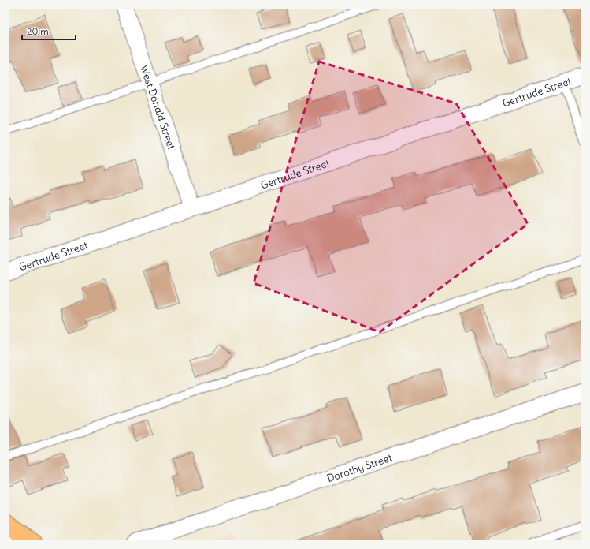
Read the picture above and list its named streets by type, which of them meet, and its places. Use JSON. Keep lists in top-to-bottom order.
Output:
{
  "streets": {
    "street": ["Gertrude Street", "West Donald Street", "Dorothy Street"]
  },
  "crossings": [
    ["Gertrude Street", "West Donald Street"]
  ],
  "scale_bar": "20 m"
}
